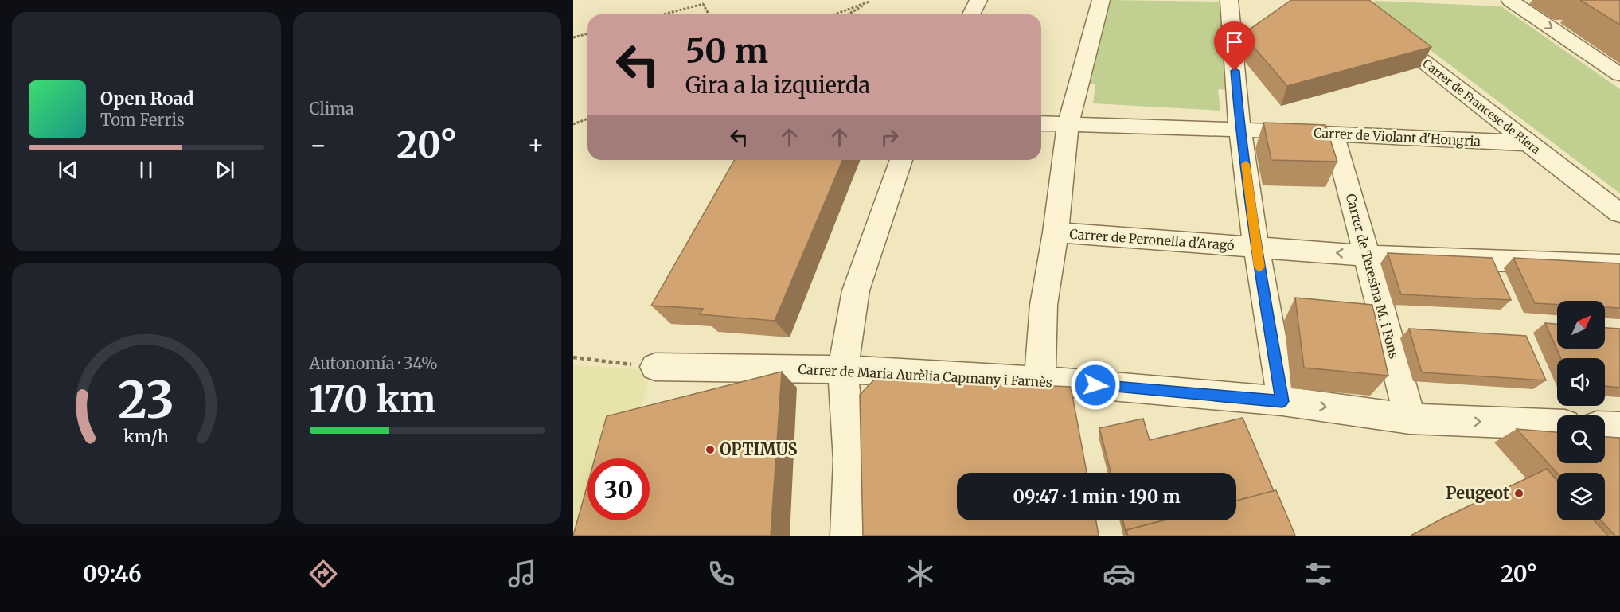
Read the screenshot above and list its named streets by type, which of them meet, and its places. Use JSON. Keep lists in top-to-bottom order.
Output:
{
  "streets": {
    "street": [
      "Carrer de Francesc de Riera",
      "Carrer de Violant d'Hongria",
      "Carrer de Peronella d'Aragó",
      "Carrer de Teresina M. i Fons",
      "Carrer de Maria Aurèlia Capmany i Farnès"
    ]
  },
  "crossings": [
    ["Carrer de Francesc de Riera", "Carrer de Violant d'Hongria"],
    ["Carrer de Violant d'Hongria", "Carrer de Teresina M. i Fons"],
    ["Carrer de Peronella d'Aragó", "Carrer de Teresina M. i Fons"],
    ["Carrer de Teresina M. i Fons", "Carrer de Maria Aurèlia Capmany i Farnès"]
  ],
  "places": ["OPTIMUS", "Peugeot"],
  "north": "top right",
  "page": {
    "tile": [
      "Clima",
      ["Autonomía · 34%", "170 km"]
    ],
    "turn": ["50 m", "Gira a la izquierda"],
    "song": ["Open Road", "Tom Ferris"],
    "heat": ["−", "20°", "+"],
    "limit": "30",
    "trip": "09:47 · 1 min · 190 m",
    "tabs": ["09:46", "20°"],
    "gauge": ["23", "km/h"]
  }
}
